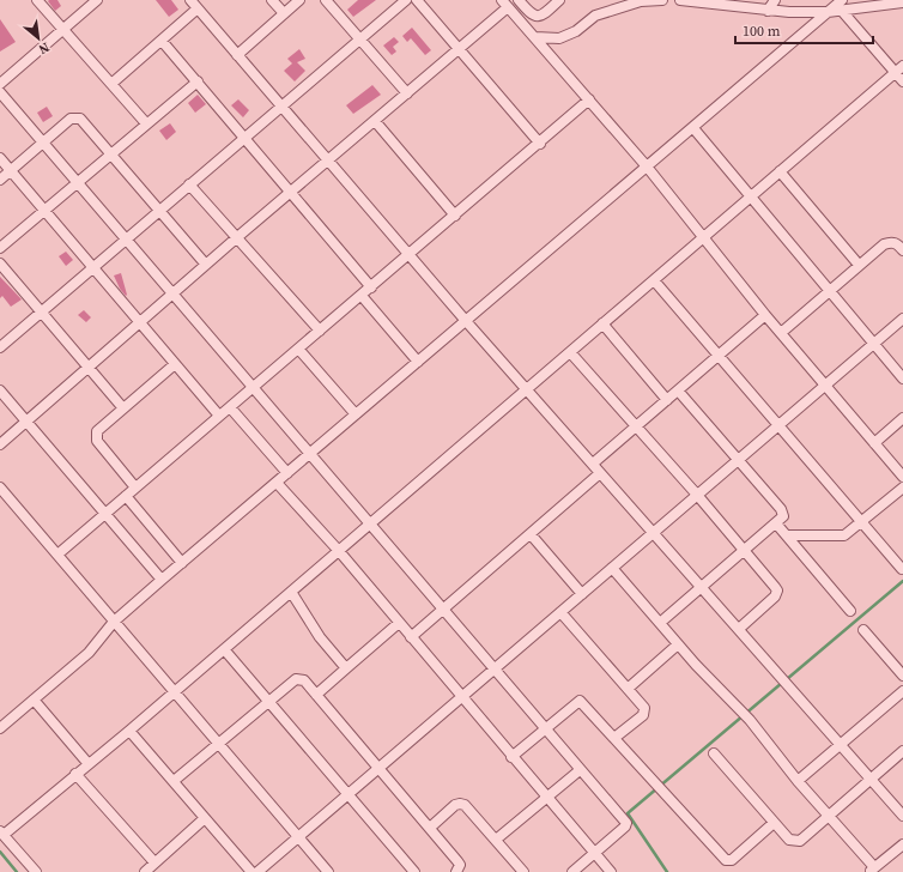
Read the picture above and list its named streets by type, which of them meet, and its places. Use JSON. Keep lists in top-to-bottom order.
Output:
{
  "scale_bar": "100 m",
  "north": "bottom right"
}
